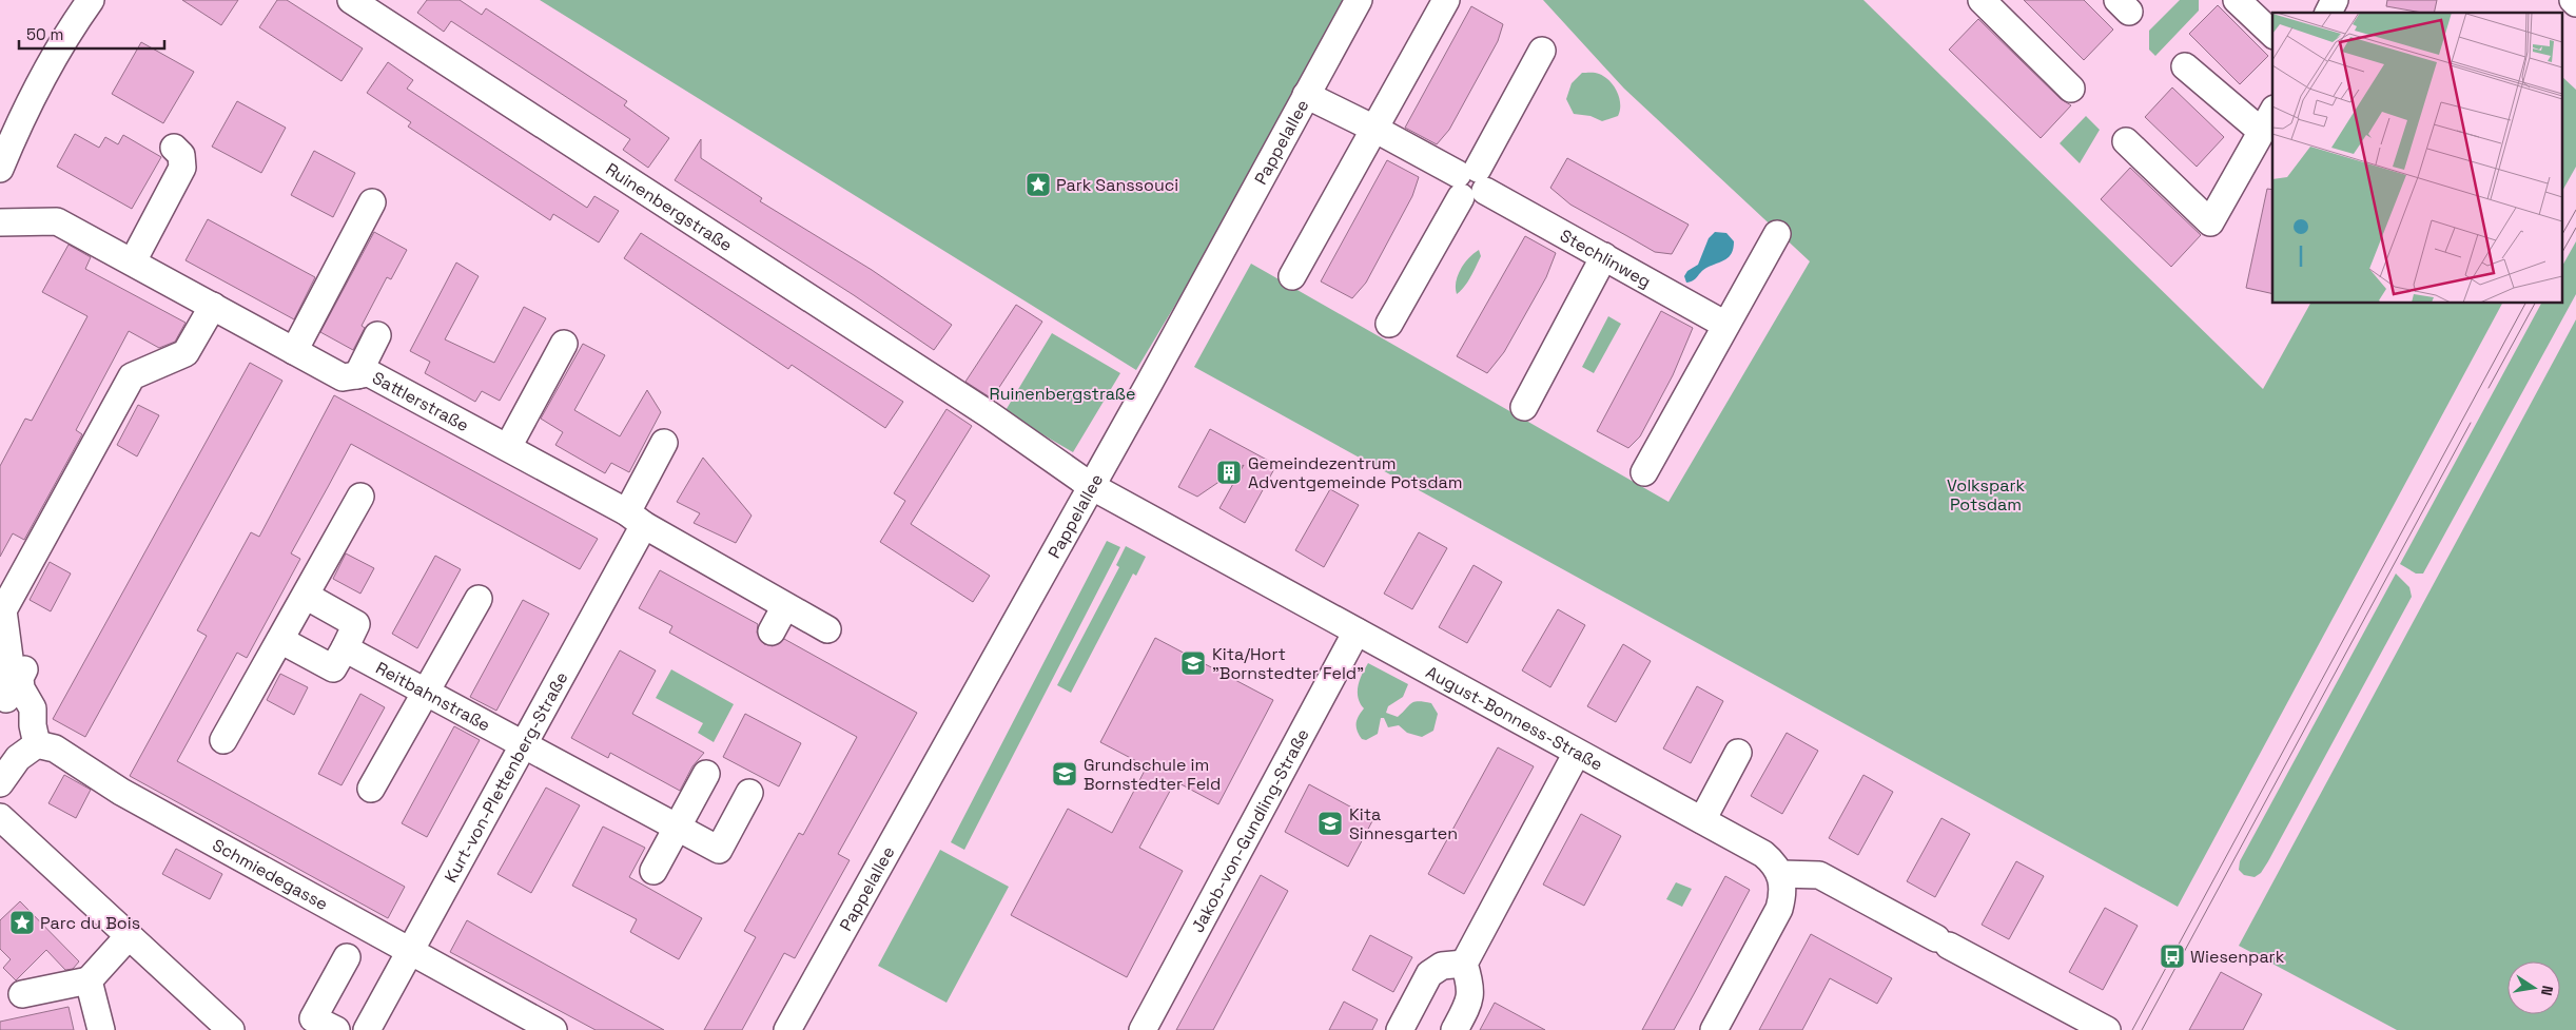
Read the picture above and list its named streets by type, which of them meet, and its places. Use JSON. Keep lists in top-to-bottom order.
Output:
{
  "streets": {
    "street": [
      "Pappelallee",
      "Ruinenbergstraße",
      "Stechlinweg",
      "Sattlerstraße",
      "Reitbahnstraße",
      "August-Bonness-Straße",
      "Kurt-von-Plettenberg-Straße",
      "Jakob-von-Gundling-Straße",
      "Schmiedegasse"
    ]
  },
  "crossings": [
    ["Pappelallee", "Ruinenbergstraße"],
    ["Pappelallee", "Stechlinweg"],
    ["Pappelallee", "August-Bonness-Straße"],
    ["Ruinenbergstraße", "August-Bonness-Straße"],
    ["Sattlerstraße", "Kurt-von-Plettenberg-Straße"],
    ["Reitbahnstraße", "Kurt-von-Plettenberg-Straße"],
    ["August-Bonness-Straße", "Jakob-von-Gundling-Straße"],
    ["Kurt-von-Plettenberg-Straße", "Schmiedegasse"]
  ],
  "parks": ["Ruinenbergstraße", "Volkspark Potsdam"],
  "places": {
    "place": ["Park Sanssouci", "Parc du Bois"],
    "building": ["Gemeindezentrum Adventgemeinde Potsdam"],
    "school or university": ["Kita/Hort \"Bornstedter Feld\"", "Grundschule im Bornstedter Feld", "Kita Sinnesgarten"],
    "bus stop": ["Wiesenpark"]
  },
  "scale_bar": "50 m",
  "north": "right"
}
